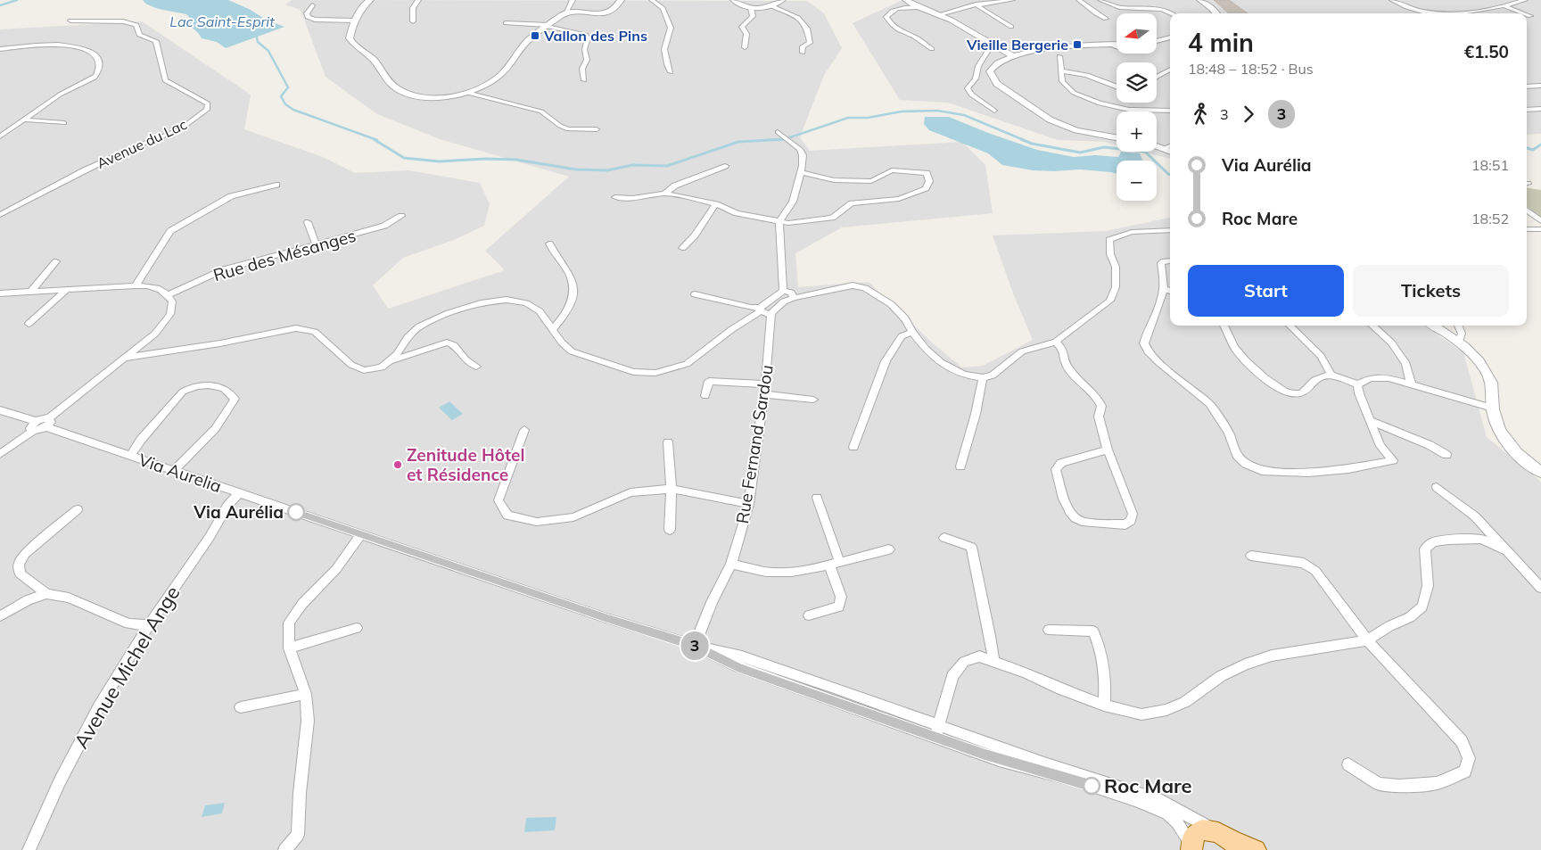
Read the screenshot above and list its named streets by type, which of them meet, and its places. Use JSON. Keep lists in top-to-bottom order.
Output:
{
  "streets": {
    "street": [
      "Avenue du Lac",
      "Rue des Mésanges",
      "Rue Fernand Sardou",
      "Via Aurelia",
      "Avenue Michel Ange"
    ]
  },
  "crossings": [
    ["Rue Fernand Sardou", "Via Aurelia"],
    ["Via Aurelia", "Avenue Michel Ange"]
  ],
  "water": ["Lac Saint-Esprit"],
  "places": {
    "transit": ["Vallon des Pins", "Vieille Bergerie"],
    "other": ["Zenitude Hôtel et Résidence", "Via Aurélia", "Roc Mare"]
  },
  "lines": ["bus line 3"],
  "north": "left",
  "page": {
    "on_map": "3",
    "map_buttons": ["+", "−"],
    "heading": ["4 min", "18:48 – 18:52 · Bus", "€1.50"],
    "legs": ["3", "3"],
    "list": [
      {
        "name": "Via Aurélia",
        "value": "18:51"
      },
      {
        "name": "Roc Mare",
        "value": "18:52"
      }
    ],
    "buttons": ["Start", "Tickets"]
  }
}
